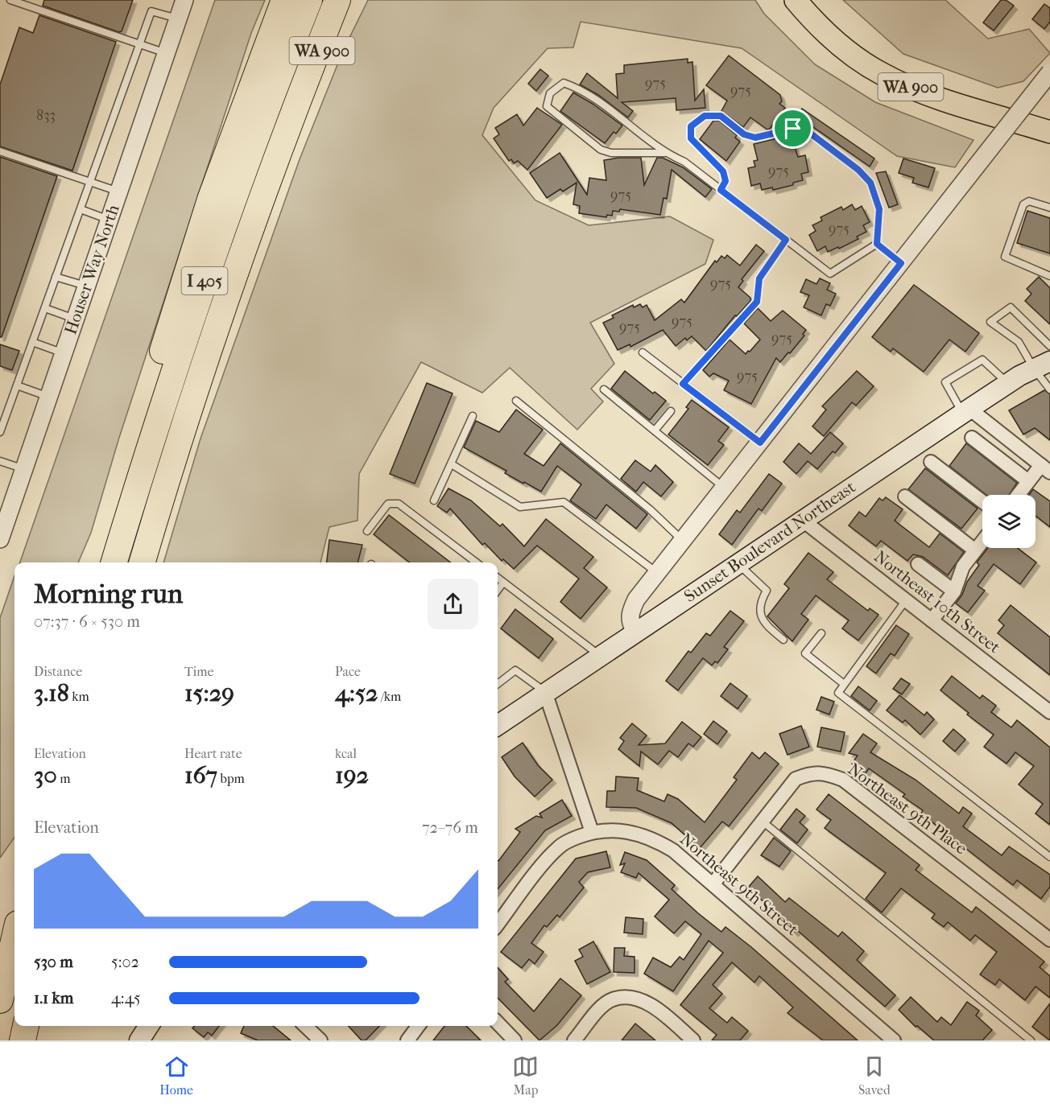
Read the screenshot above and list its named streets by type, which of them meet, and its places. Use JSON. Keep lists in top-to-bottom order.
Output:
{
  "streets": {
    "highway": ["WA 900", "I 405"],
    "main road": ["Sunset Boulevard Northeast"],
    "street": [
      "Houser Way North",
      "Northeast 10th Street",
      "Northeast 9th Place",
      "Northeast 9th Street"
    ]
  },
  "crossings": [
    ["WA 900", "I 405"],
    ["Sunset Boulevard Northeast", "Northeast 10th Street"],
    ["Northeast 9th Place", "Northeast 9th Street"]
  ],
  "house_numbers": [
    "975",
    "975",
    "833",
    "975",
    "975",
    "975",
    "975",
    "975",
    "975",
    "975",
    "975"
  ],
  "page": {
    "heading": ["Morning run", "07:37 · 6 × 530 m"],
    "stats": [
      ["Distance", "3.18 km"],
      ["Time", "15:29"],
      ["Pace", "4:52 /km"],
      ["Elevation", "30 m"],
      ["Heart rate", "167 bpm"],
      ["kcal", "192"]
    ],
    "chart": ["Elevation", "72–76 m"],
    "list": [
      {
        "name": "530 m",
        "note": "5:02"
      },
      {
        "name": "1.1 km",
        "note": "4:45"
      }
    ],
    "tabs": ["Home", "Map", "Saved"]
  }
}
